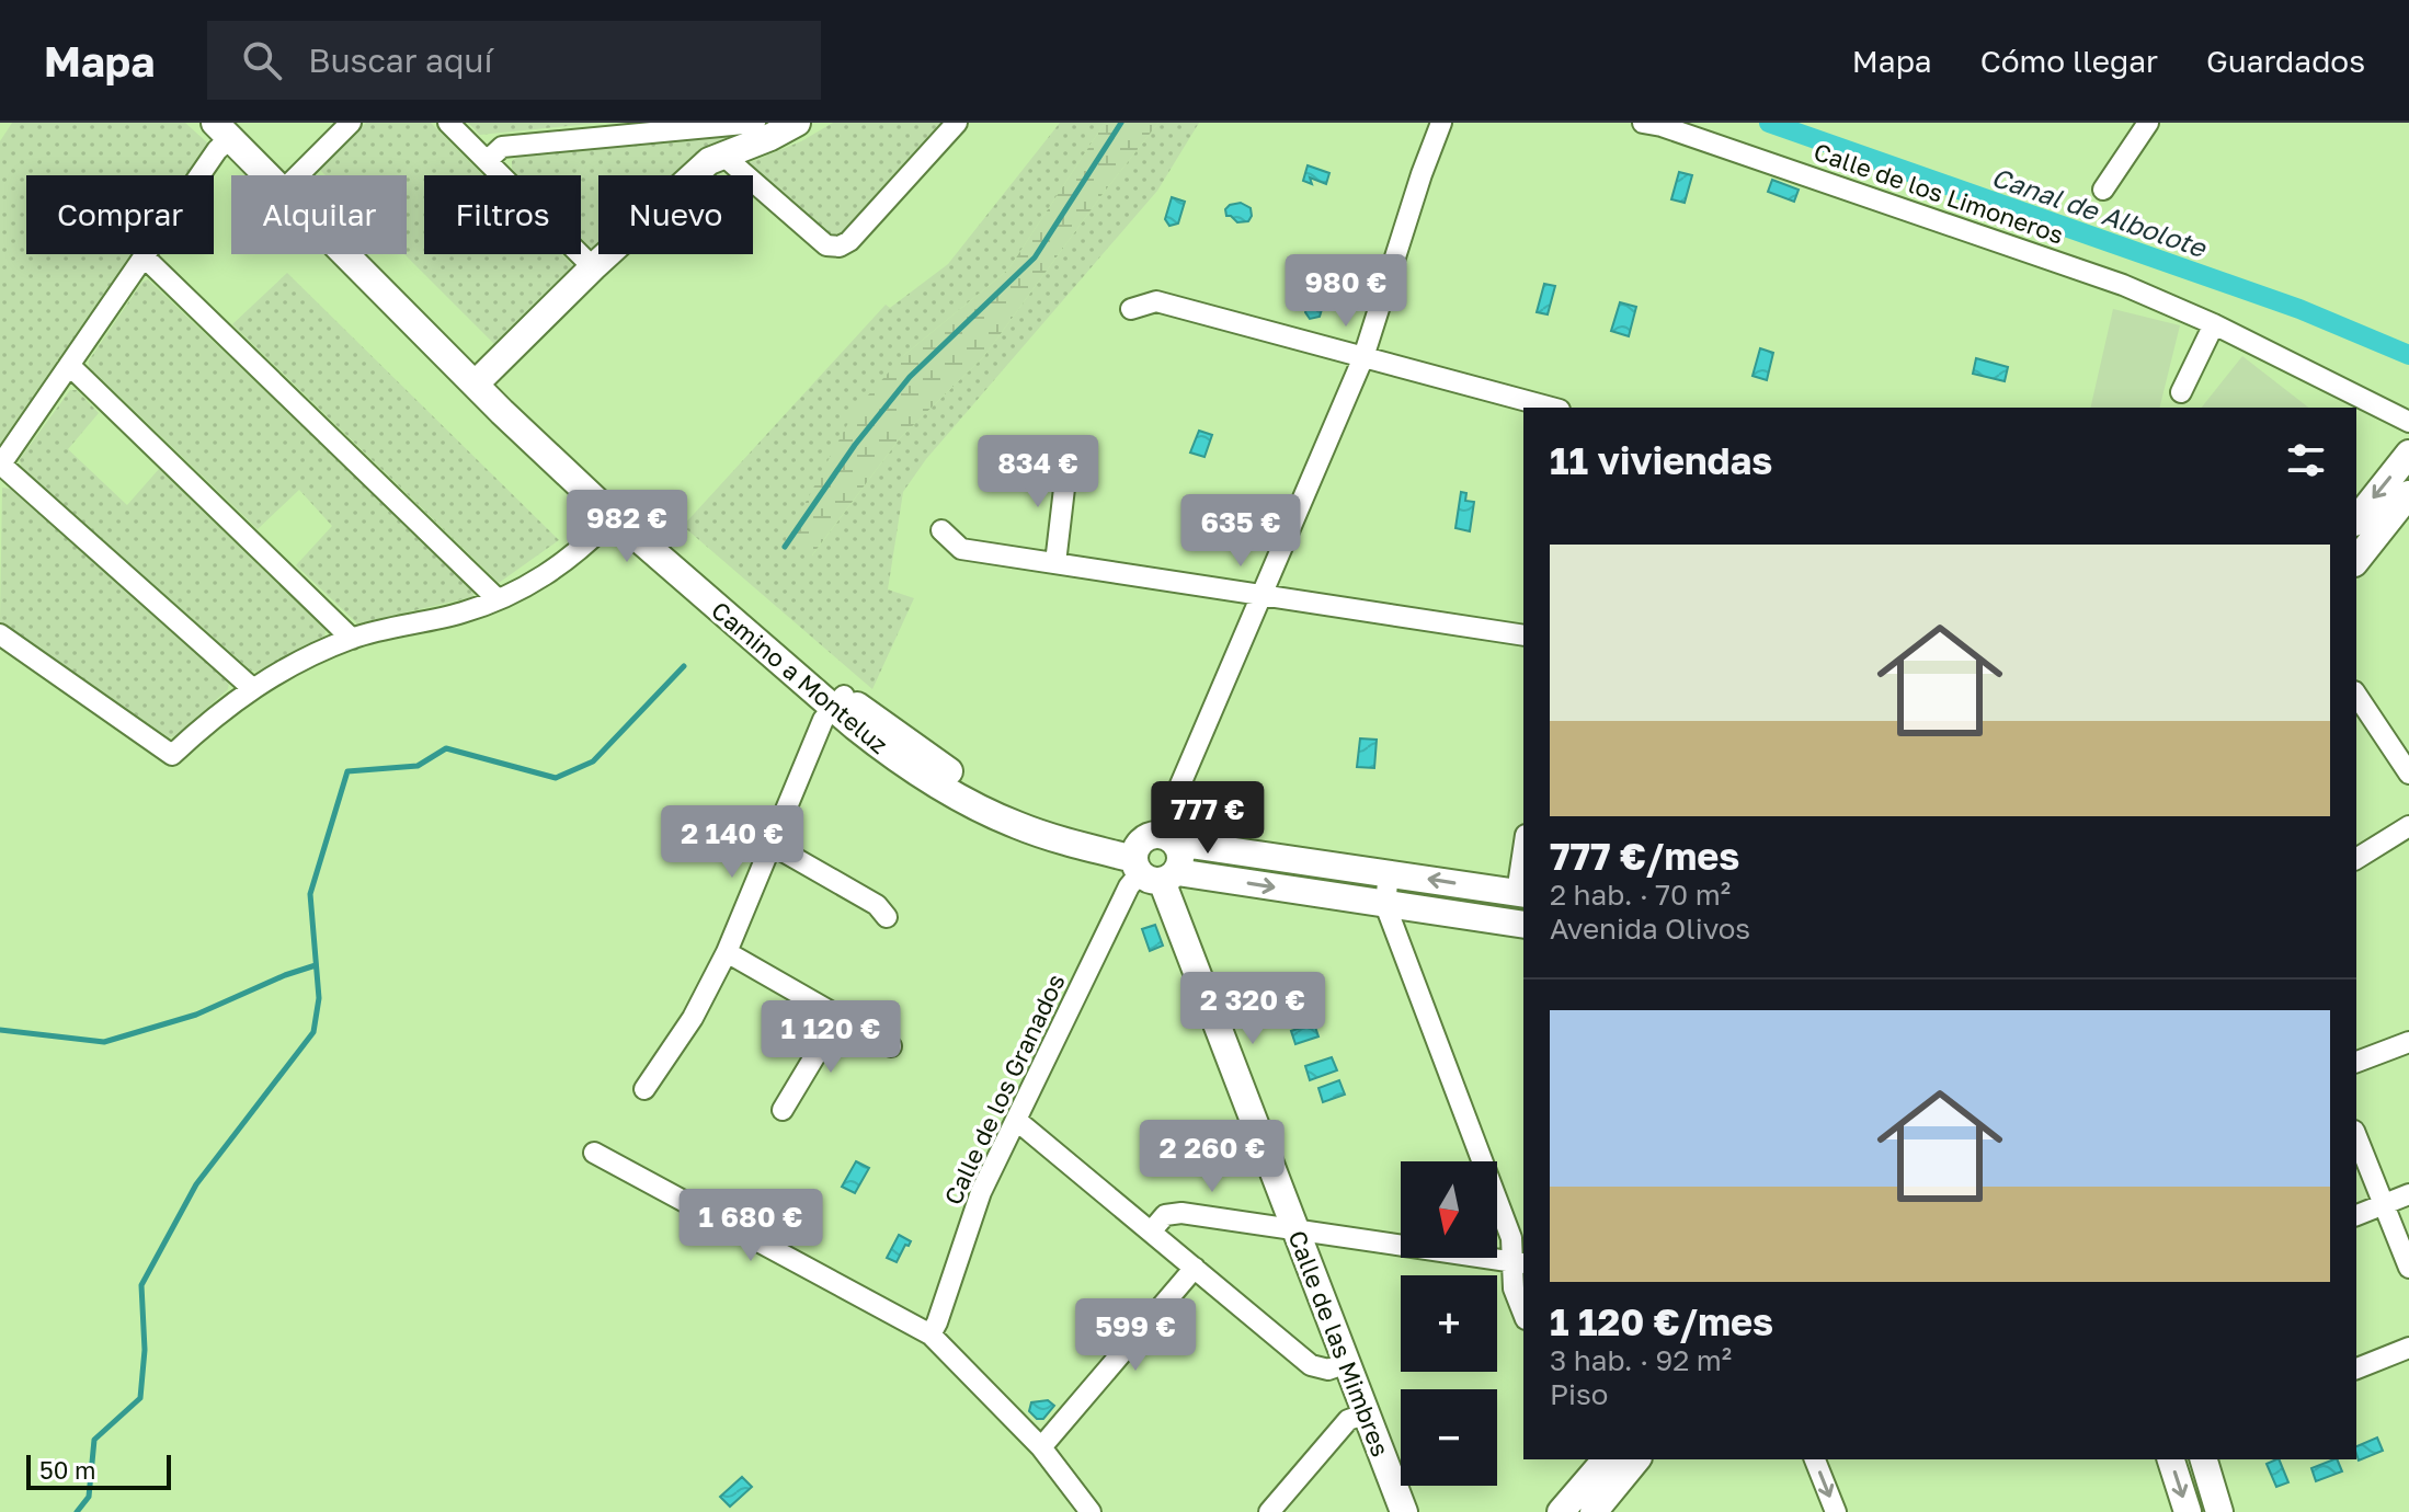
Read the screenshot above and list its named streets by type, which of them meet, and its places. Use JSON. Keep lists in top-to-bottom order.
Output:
{
  "streets": {
    "street": [
      "Calle de los Limoneros",
      "Camino a Monteluz",
      "Calle de los Granados",
      "Calle de las Mimbres"
    ]
  },
  "crossings": [
    ["Camino a Monteluz", "Calle de los Granados"],
    ["Camino a Monteluz", "Calle de las Mimbres"],
    ["Calle de los Granados", "Calle de las Mimbres"]
  ],
  "water": ["Canal de Albolote"],
  "scale_bar": "50 m",
  "north": "bottom",
  "page": {
    "header": "Mapa",
    "search": "Buscar aquí",
    "nav": ["Mapa", "Cómo llegar", "Guardados"],
    "chip": [
      "Comprar",
      "Alquilar",
      "Filtros",
      "Nuevo"
    ],
    "price": [
      "980 €",
      "834 €",
      "982 €",
      "635 €",
      "777 €",
      "2 140 €",
      "2 320 €",
      "1 120 €",
      "2 260 €",
      "1 680 €",
      "599 €"
    ],
    "heading": "11 viviendas",
    "list": [
      {
        "name": "777 €/mes",
        "note": "2 hab. · 70 m² · Avenida Olivos"
      },
      {
        "name": "1 120 €/mes",
        "note": "3 hab. · 92 m² · Piso"
      }
    ],
    "map_buttons": ["+", "−"],
    "scale": "50 m"
  }
}
